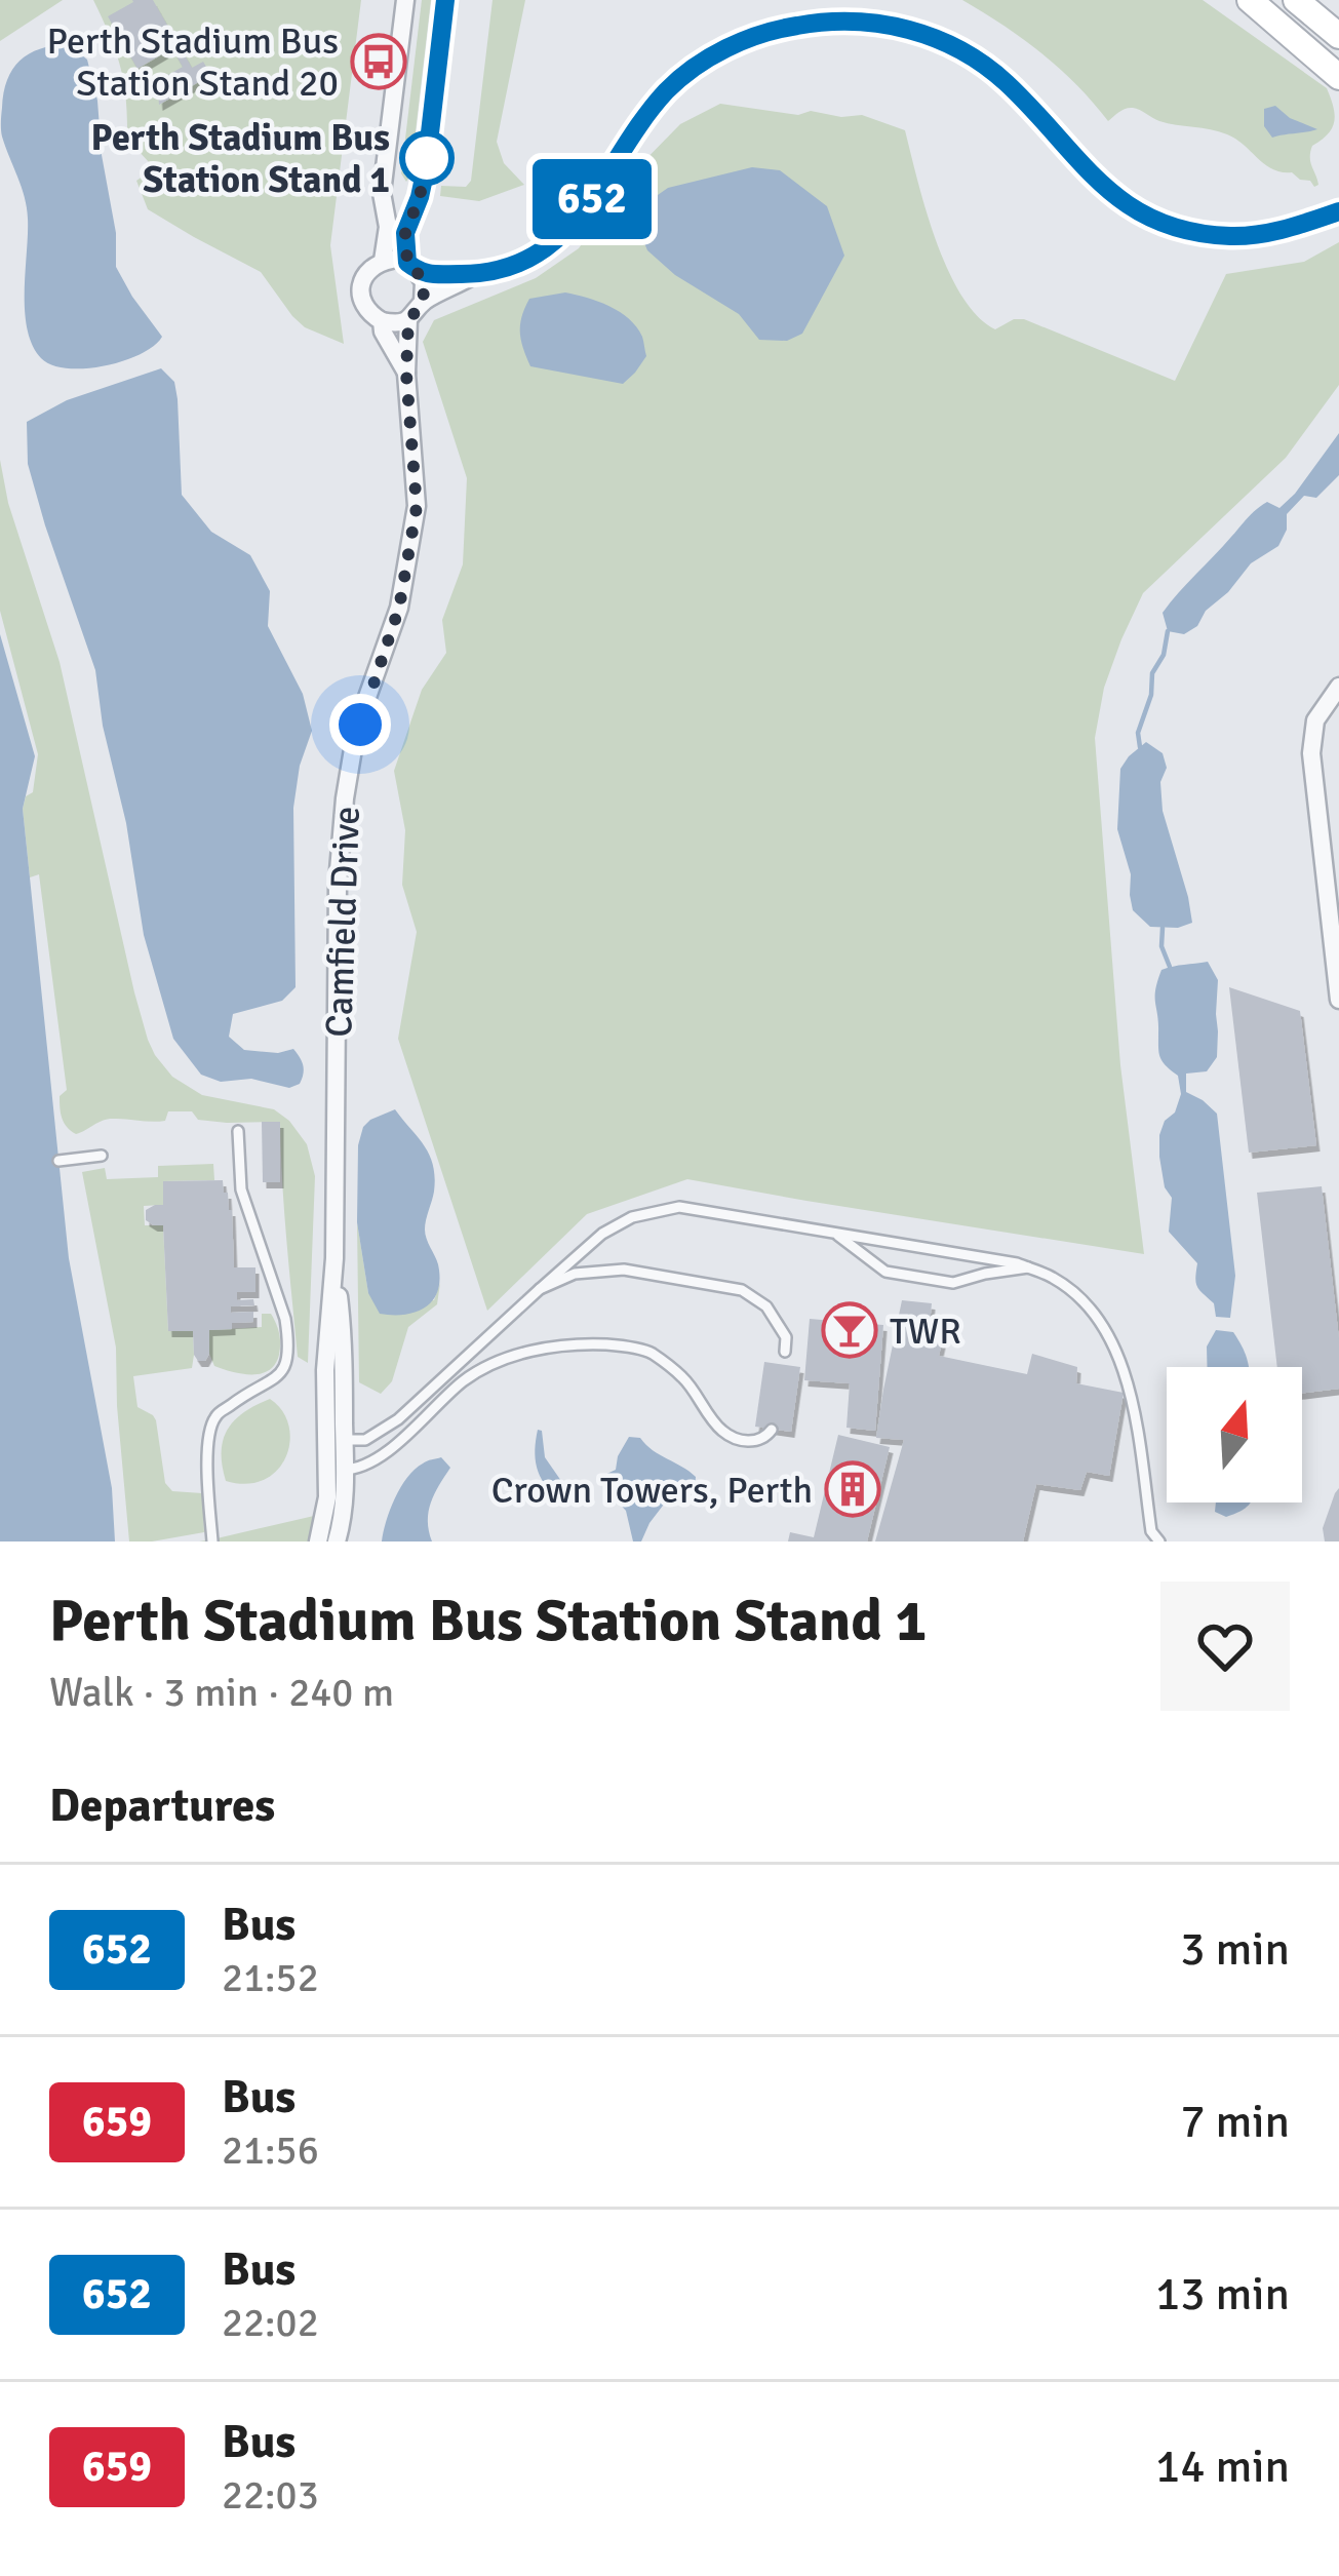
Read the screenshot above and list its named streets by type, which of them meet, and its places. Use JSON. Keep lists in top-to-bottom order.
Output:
{
  "streets": {
    "street": ["Camfield Drive"]
  },
  "places": {
    "bus stop": ["Perth Stadium Bus Station Stand 20"],
    "other": ["Perth Stadium Bus Station Stand 1"],
    "bar": ["TWR"],
    "building": ["Crown Towers, Perth"]
  },
  "lines": ["bus line 652"],
  "north": "top",
  "page": {
    "on_map": "652",
    "heading": [
      ["Perth Stadium Bus Station Stand 1", "Walk · 3 min · 240 m"],
      "Departures"
    ],
    "list": [
      {
        "mark": "652",
        "name": "Bus",
        "note": "21:52",
        "value": "3 min"
      },
      {
        "mark": "659",
        "name": "Bus",
        "note": "21:56",
        "value": "7 min"
      },
      {
        "mark": "652",
        "name": "Bus",
        "note": "22:02",
        "value": "13 min"
      },
      {
        "mark": "659",
        "name": "Bus",
        "note": "22:03",
        "value": "14 min"
      }
    ]
  }
}
